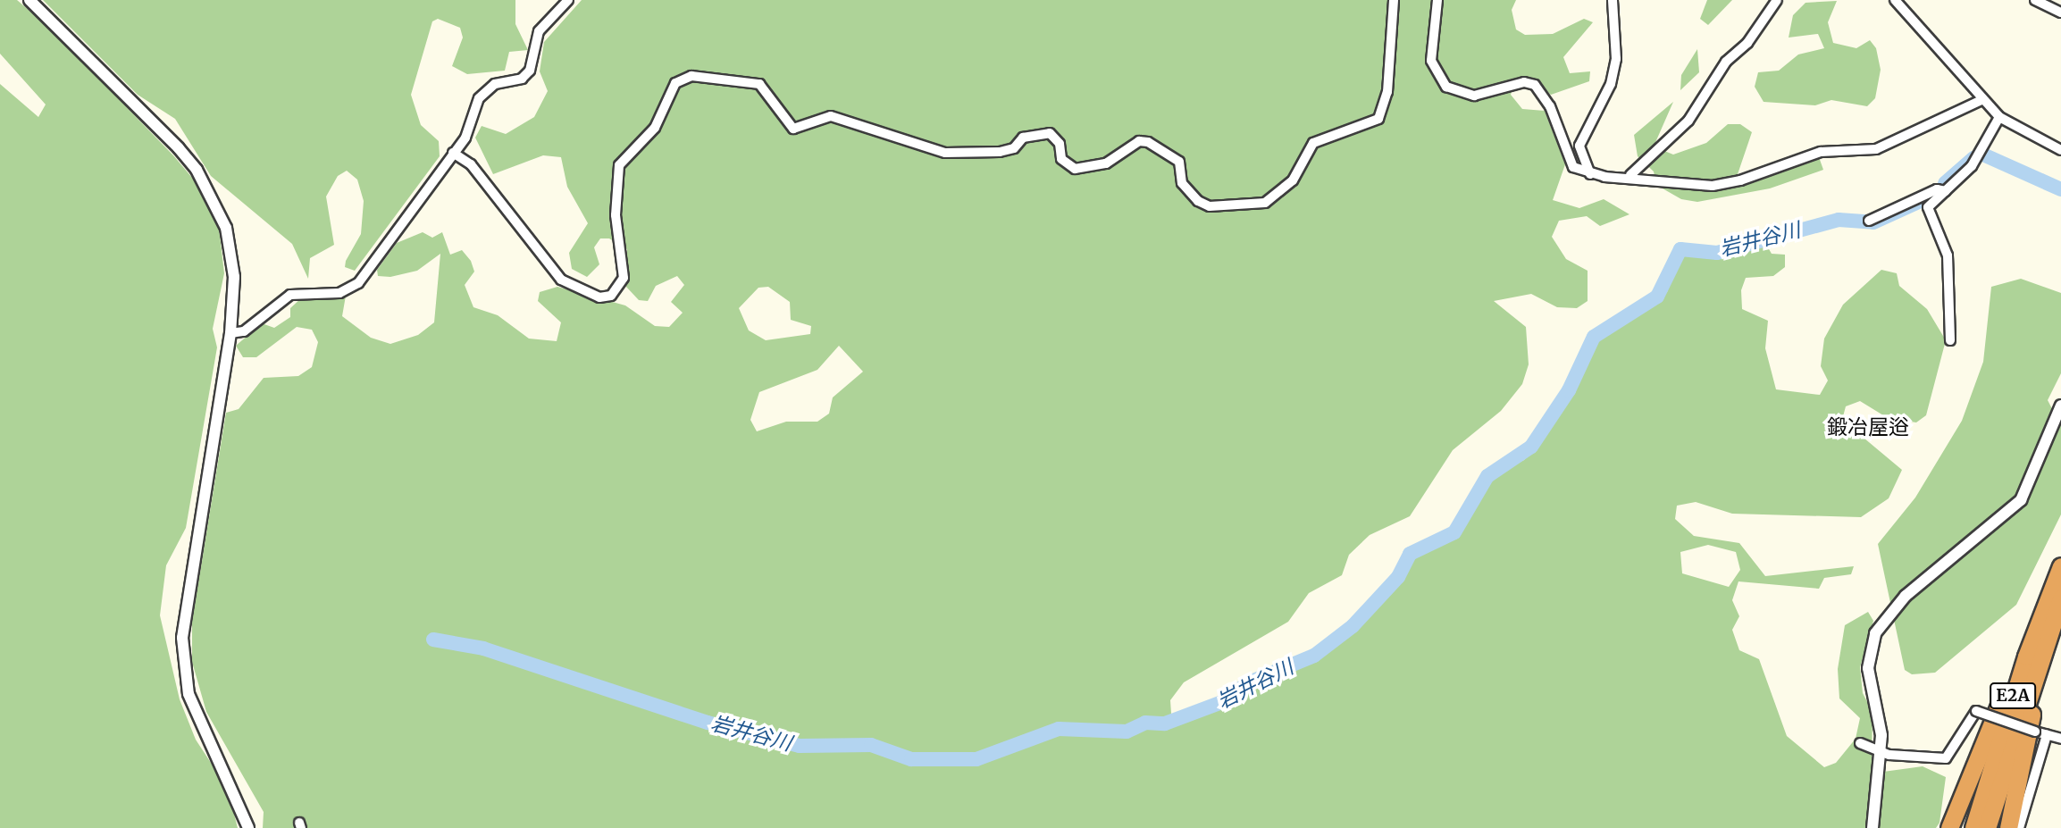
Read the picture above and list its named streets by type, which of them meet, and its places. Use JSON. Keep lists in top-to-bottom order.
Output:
{
  "streets": {
    "highway": ["E2A"]
  },
  "districts": ["鍛冶屋逧"],
  "water": ["岩井谷川"]
}
